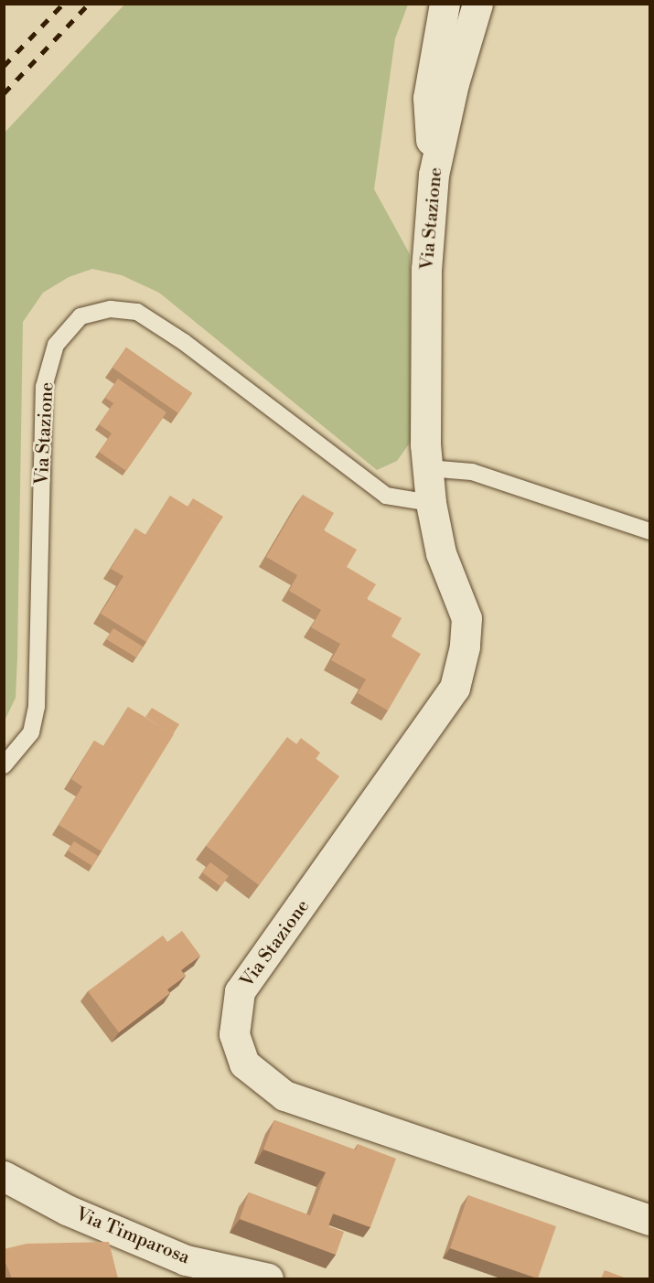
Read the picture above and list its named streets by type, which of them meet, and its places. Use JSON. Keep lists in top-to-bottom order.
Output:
{
  "streets": {
    "main road": ["Via Stazione", "Via Timparosa"]
  }
}
